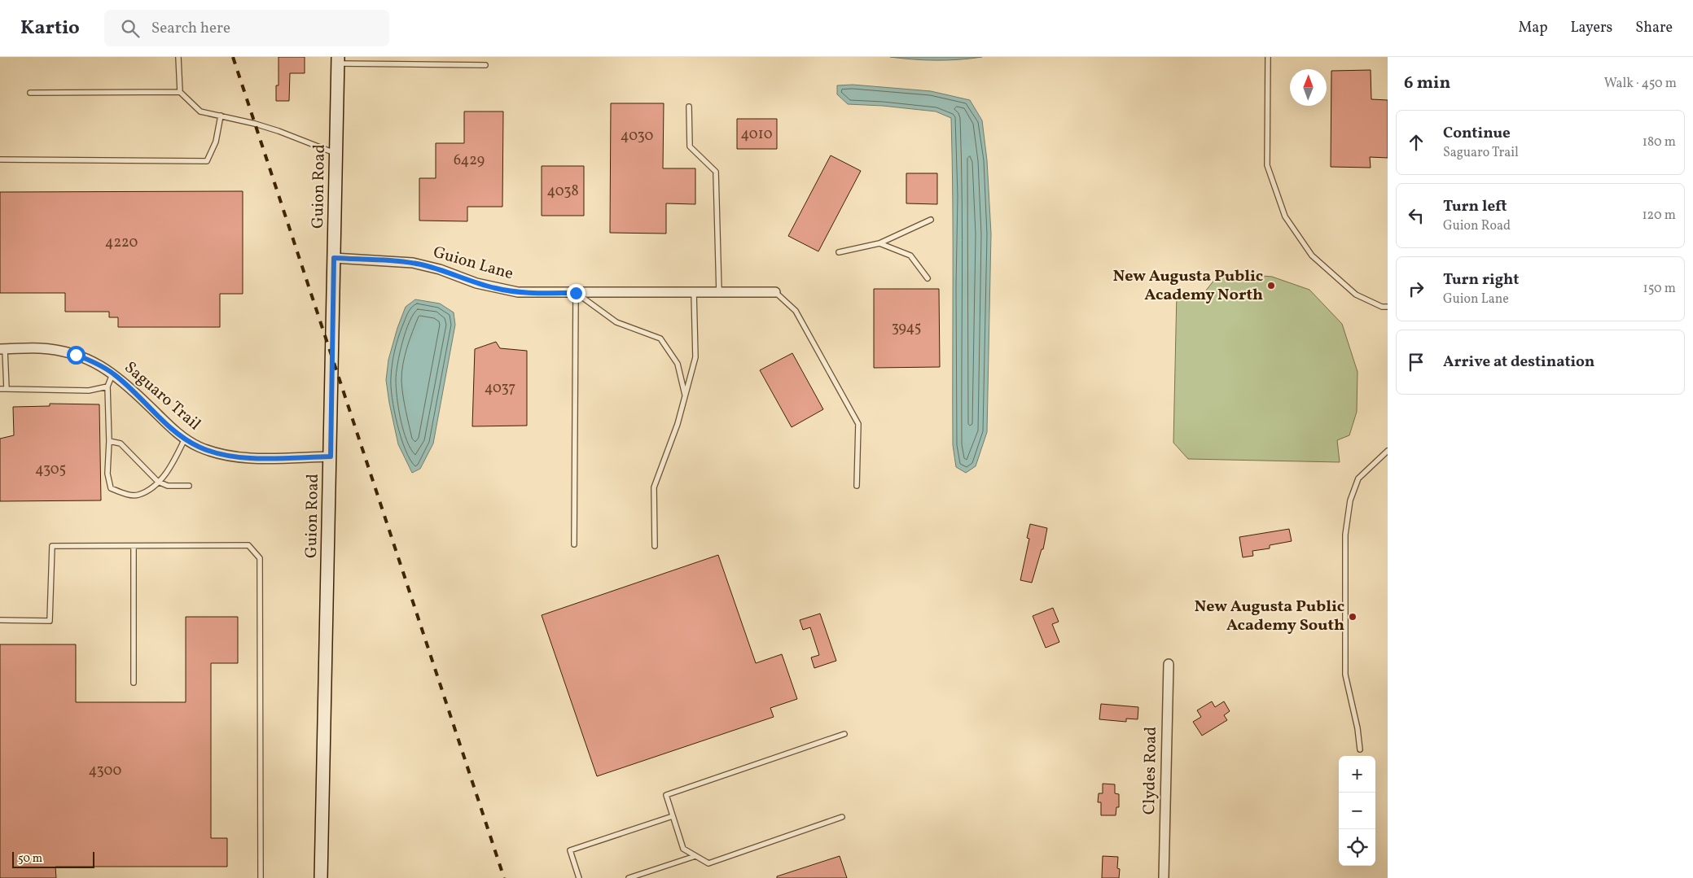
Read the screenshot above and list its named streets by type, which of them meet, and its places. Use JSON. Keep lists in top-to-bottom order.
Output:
{
  "streets": {
    "street": [
      "Guion Road",
      "Guion Lane",
      "Saguaro Trail",
      "Clydes Road"
    ]
  },
  "crossings": [
    ["Guion Road", "Guion Lane"],
    ["Guion Road", "Saguaro Trail"]
  ],
  "places": ["New Augusta Public Academy North", "New Augusta Public Academy South"],
  "house_numbers": [
    "4010",
    "4030",
    "6429",
    "4038",
    "4220",
    "3945",
    "4037",
    "4305",
    "4300"
  ],
  "scale_bar": "50 m",
  "north": "top",
  "page": {
    "header": "Kartio",
    "search": "Search here",
    "nav": ["Map", "Layers", "Share"],
    "heading": ["6 min", "Walk · 450 m"],
    "list": [
      ["Continue", "Saguaro Trail", "180 m"],
      ["Turn left", "Guion Road", "120 m"],
      ["Turn right", "Guion Lane", "150 m"],
      "Arrive at destination"
    ],
    "map_buttons": ["+", "−"],
    "scale": "50 m"
  }
}
